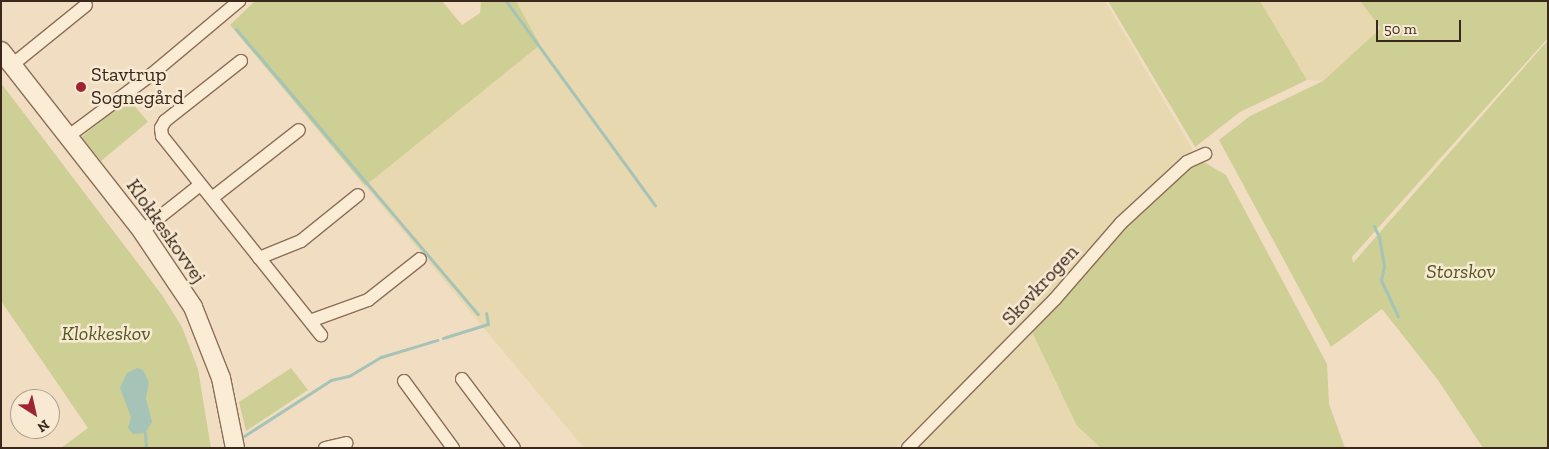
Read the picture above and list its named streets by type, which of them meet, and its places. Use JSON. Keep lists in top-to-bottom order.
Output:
{
  "streets": {
    "street": ["Klokkeskovvej", "Skovkrogen"]
  },
  "parks": ["Storskov", "Klokkeskov"],
  "places": ["Stavtrup Sognegård"],
  "scale_bar": "50 m",
  "north": "bottom right"
}
